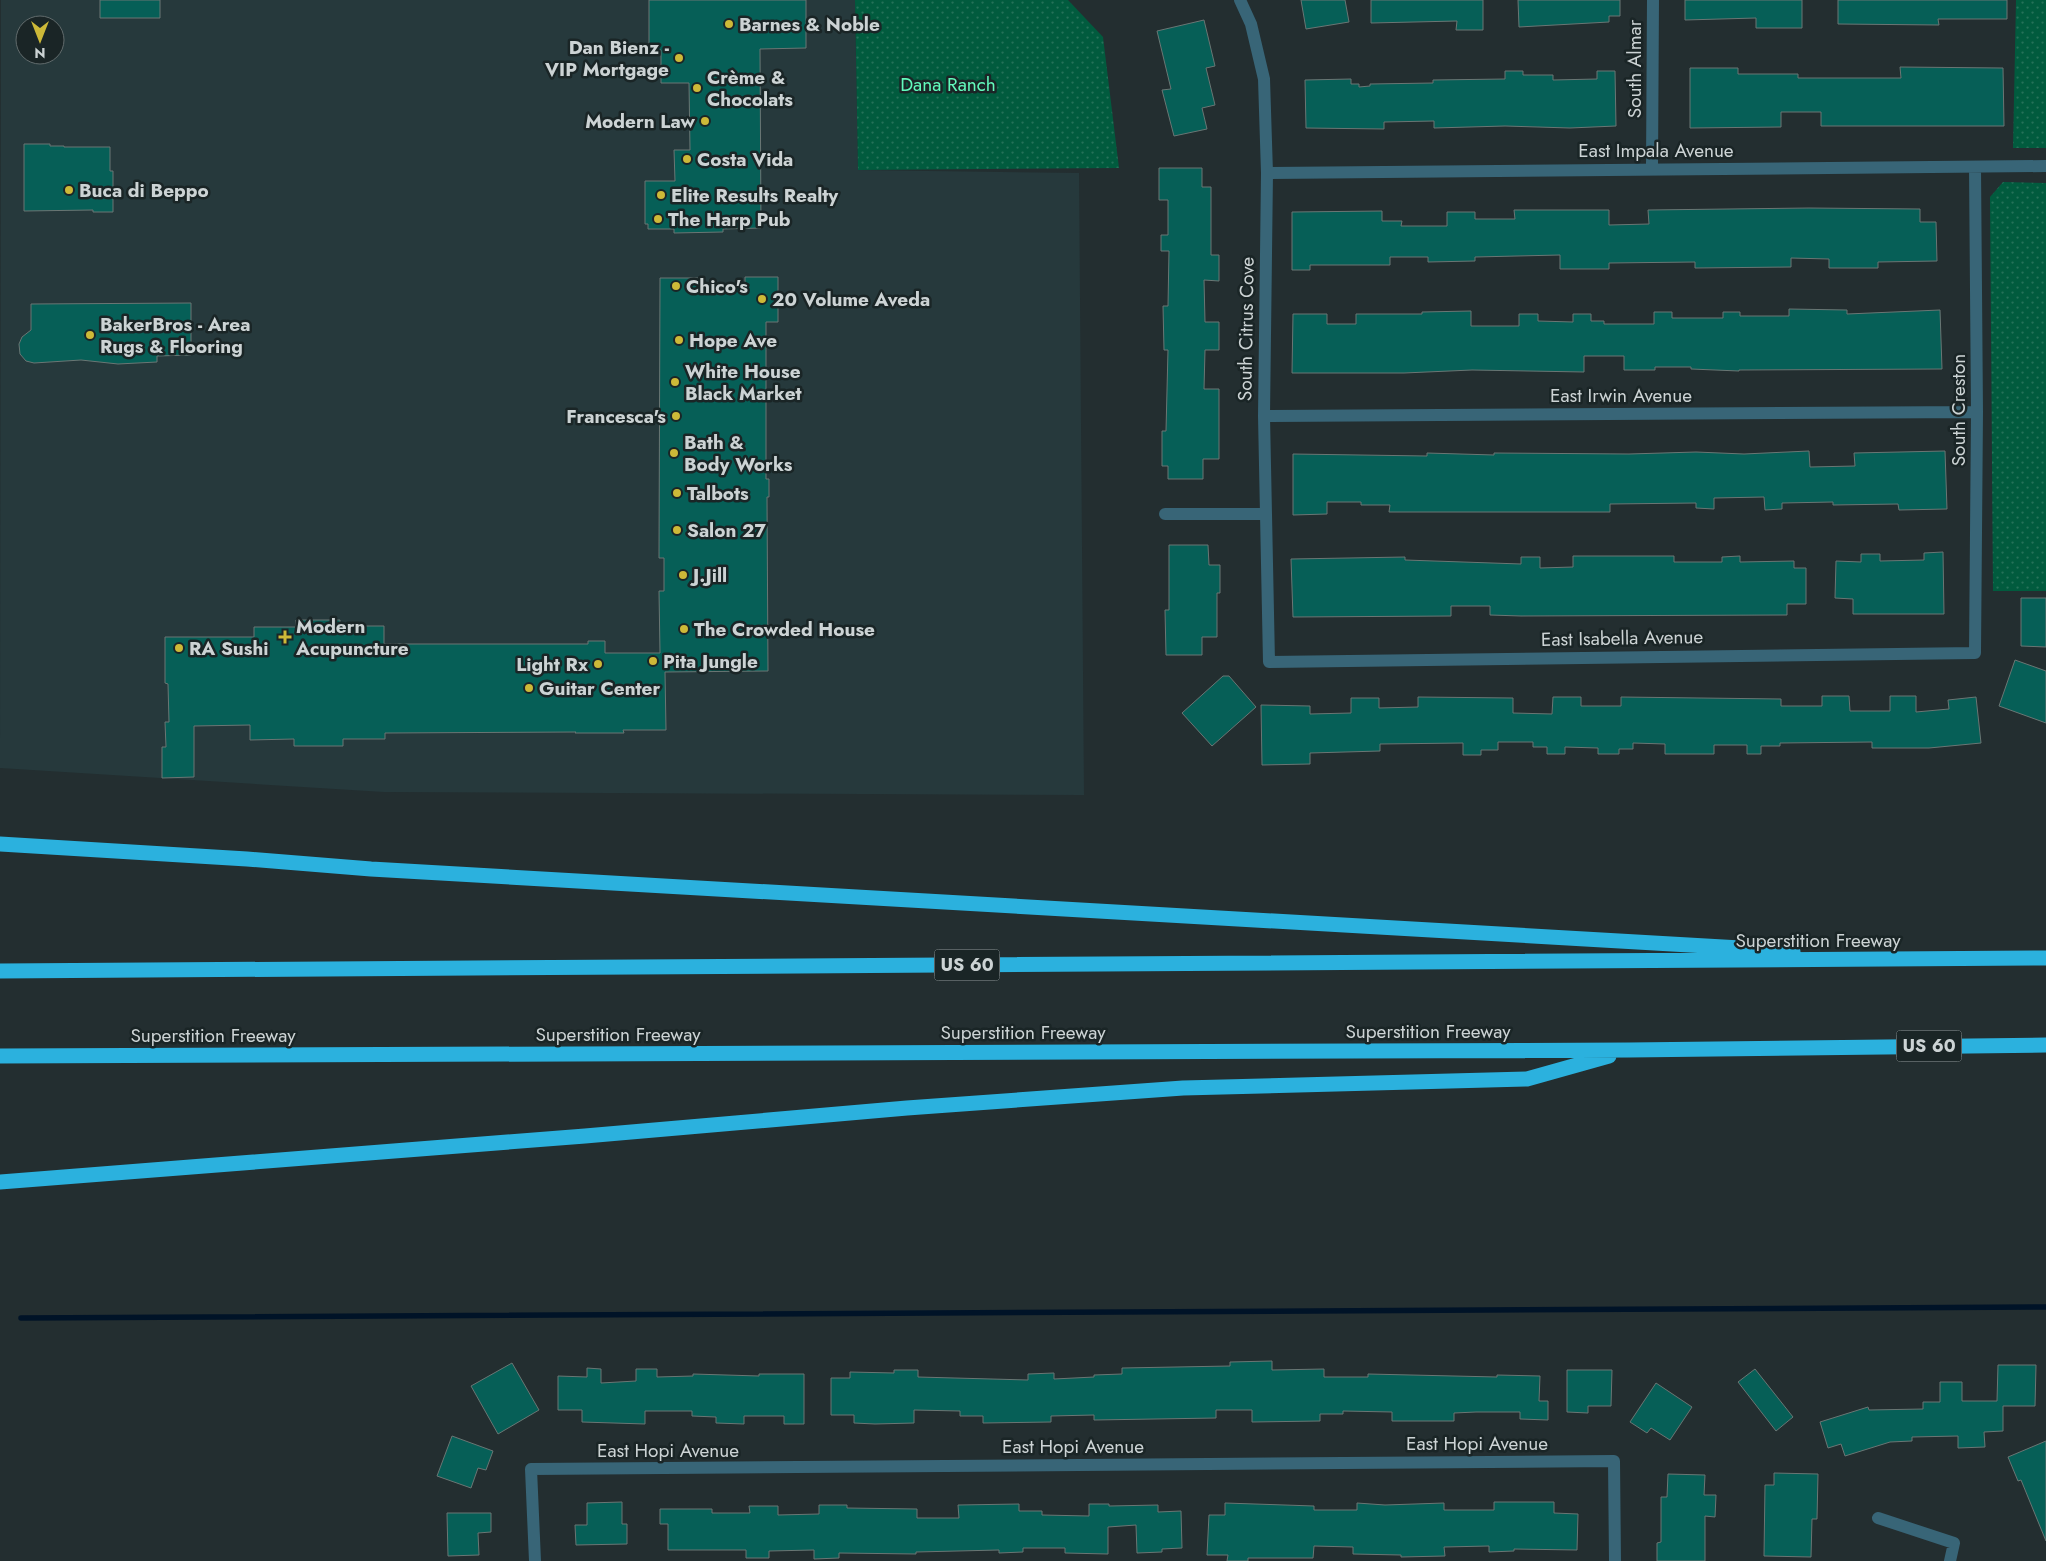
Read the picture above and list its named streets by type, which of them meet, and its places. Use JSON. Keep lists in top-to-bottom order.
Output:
{
  "streets": {
    "highway": ["Superstition Freeway", "US 60"],
    "street": [
      "South Almar",
      "East Impala Avenue",
      "South Citrus Cove",
      "East Irwin Avenue",
      "South Creston",
      "East Isabella Avenue",
      "East Hopi Avenue"
    ]
  },
  "crossings": [
    ["South Almar", "East Impala Avenue"],
    ["East Impala Avenue", "South Citrus Cove"],
    ["East Impala Avenue", "South Creston"],
    ["South Citrus Cove", "East Irwin Avenue"],
    ["South Citrus Cove", "East Isabella Avenue"],
    ["East Irwin Avenue", "South Creston"],
    ["South Creston", "East Isabella Avenue"]
  ],
  "parks": ["Dana Ranch"],
  "places": {
    "other": [
      "Barnes & Noble",
      "Dan Bienz - VIP Mortgage",
      "Crème & Chocolats",
      "Modern Law",
      "Costa Vida",
      "Buca di Beppo",
      "Elite Results Realty",
      "The Harp Pub",
      "Chico's",
      "20 Volume Aveda",
      "BakerBros - Area Rugs & Flooring",
      "Hope Ave",
      "White House Black Market",
      "Francesca's",
      "Bath & Body Works",
      "Talbots",
      "Salon 27",
      "J.Jill",
      "The Crowded House",
      "RA Sushi",
      "Pita Jungle",
      "Light Rx",
      "Guitar Center"
    ],
    "health": ["Modern Acupuncture"]
  },
  "north": "bottom"
}
